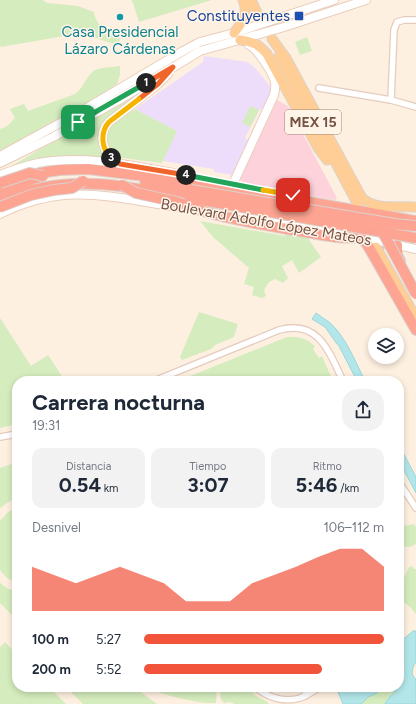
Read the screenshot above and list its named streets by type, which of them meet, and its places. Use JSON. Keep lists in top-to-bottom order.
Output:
{
  "streets": {
    "main road": ["MEX 15", "Boulevard Adolfo López Mateos"]
  },
  "places": {
    "transit": ["Constituyentes"],
    "other": ["Casa Presidencial Lázaro Cárdenas"]
  },
  "page": {
    "pins": ["1", "3", "4"],
    "heading": ["Carrera nocturna", "19:31"],
    "stats": [
      ["Distancia", "0.54 km"],
      ["Tiempo", "3:07"],
      ["Ritmo", "5:46 /km"]
    ],
    "chart": ["Desnivel", "106–112 m"],
    "list": [
      {
        "name": "100 m",
        "note": "5:27"
      },
      {
        "name": "200 m",
        "note": "5:52"
      }
    ]
  }
}
